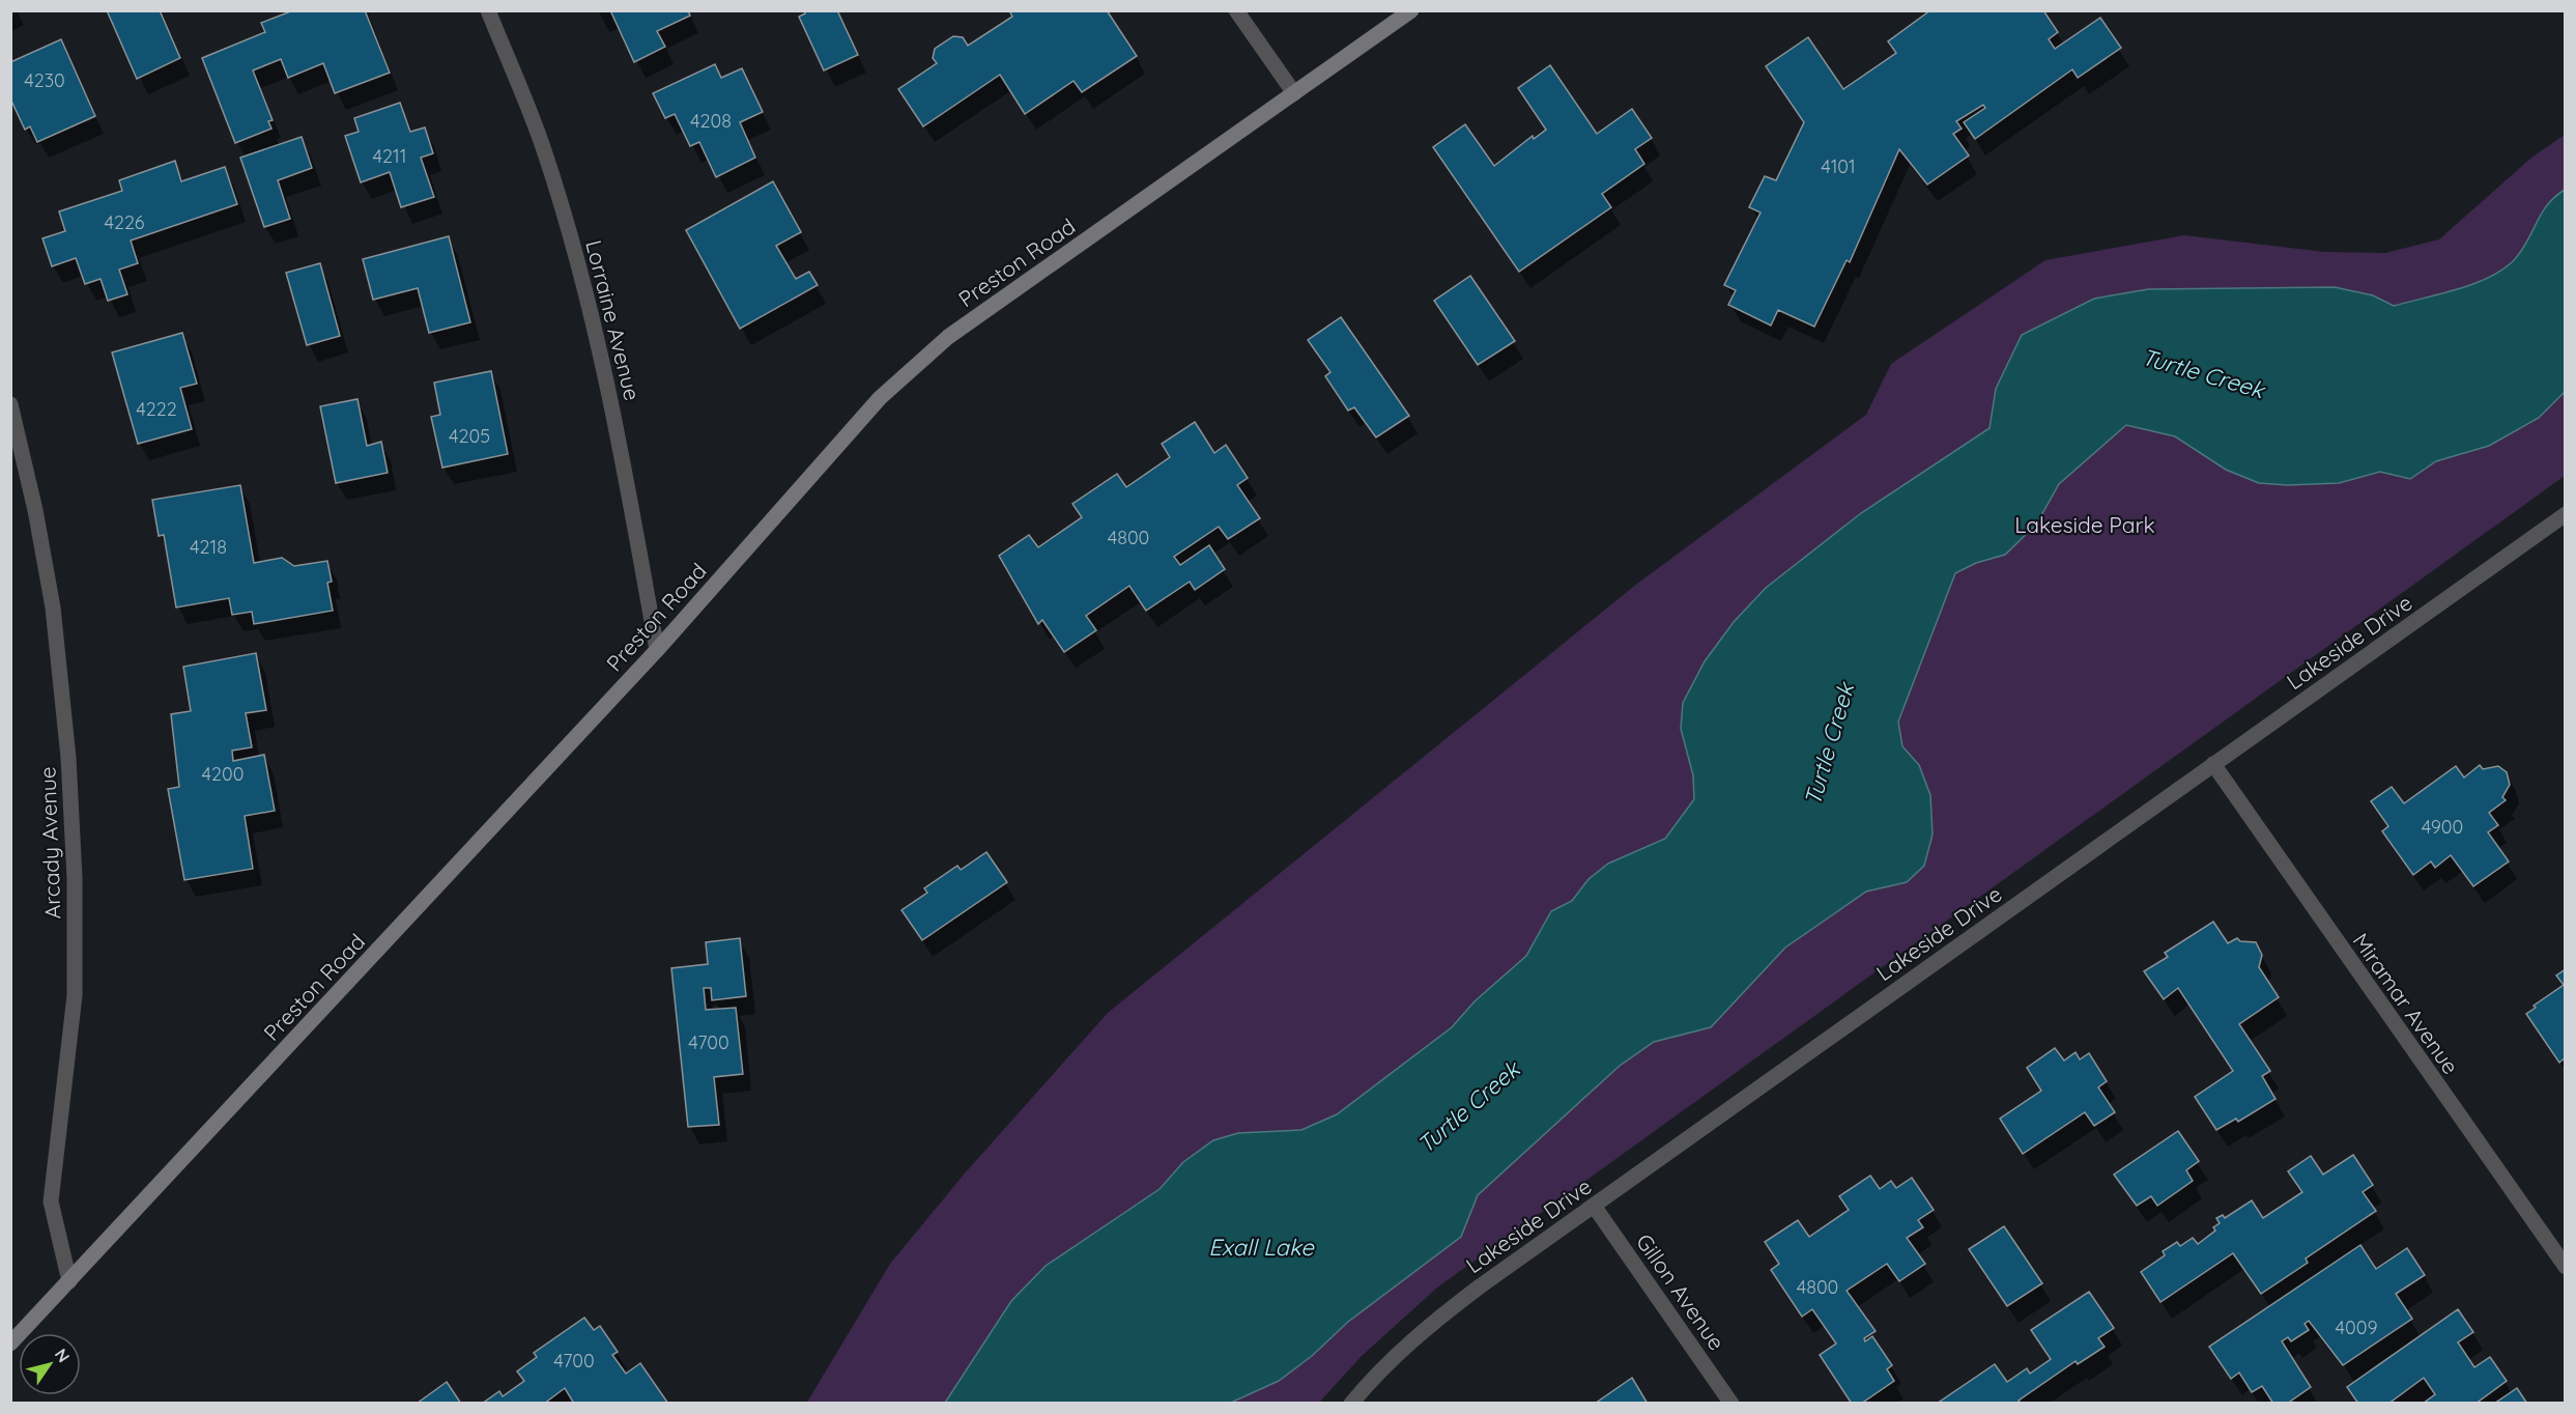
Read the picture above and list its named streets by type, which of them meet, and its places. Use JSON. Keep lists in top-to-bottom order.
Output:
{
  "streets": {
    "main road": ["Preston Road"],
    "street": [
      "Lorraine Avenue",
      "Lakeside Drive",
      "Arcady Avenue",
      "Miramar Avenue",
      "Gillon Avenue"
    ]
  },
  "crossings": [
    ["Preston Road", "Lorraine Avenue"],
    ["Preston Road", "Arcady Avenue"],
    ["Lakeside Drive", "Miramar Avenue"],
    ["Lakeside Drive", "Gillon Avenue"]
  ],
  "water": ["Turtle Creek", "Exall Lake"],
  "parks": ["Lakeside Park"],
  "house_numbers": [
    "4230",
    "4208",
    "4211",
    "4101",
    "4226",
    "4222",
    "4205",
    "4800",
    "4218",
    "4200",
    "4900",
    "4700",
    "4800",
    "4009",
    "4700"
  ],
  "north": "top right"
}
